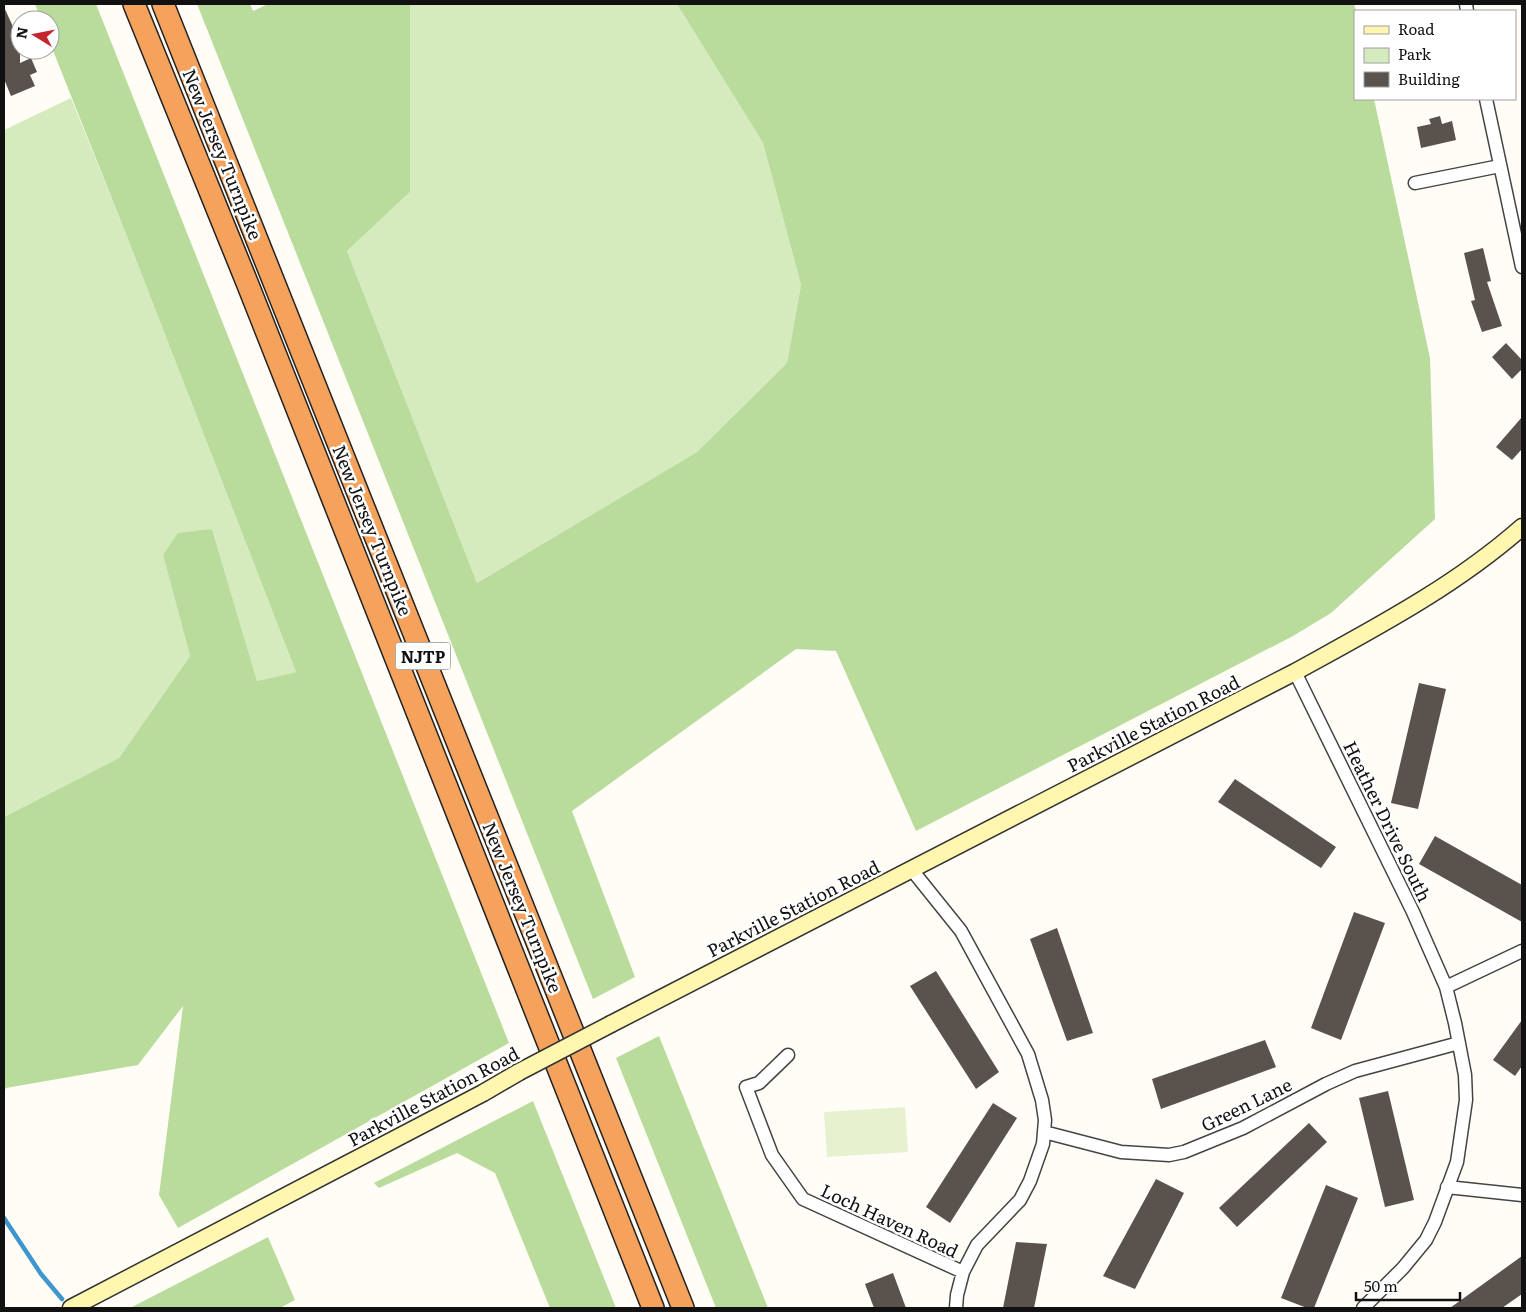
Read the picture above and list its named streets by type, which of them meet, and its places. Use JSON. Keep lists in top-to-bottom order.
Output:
{
  "streets": {
    "highway": ["New Jersey Turnpike", "NJTP"],
    "main road": ["Parkville Station Road"],
    "street": ["Heather Drive South", "Green Lane", "Loch Haven Road"]
  },
  "crossings": [
    ["Parkville Station Road", "Heather Drive South"],
    ["Heather Drive South", "Green Lane"]
  ],
  "legend": ["Road", "Park", "Building"],
  "scale_bar": "50 m",
  "north": "left"
}
